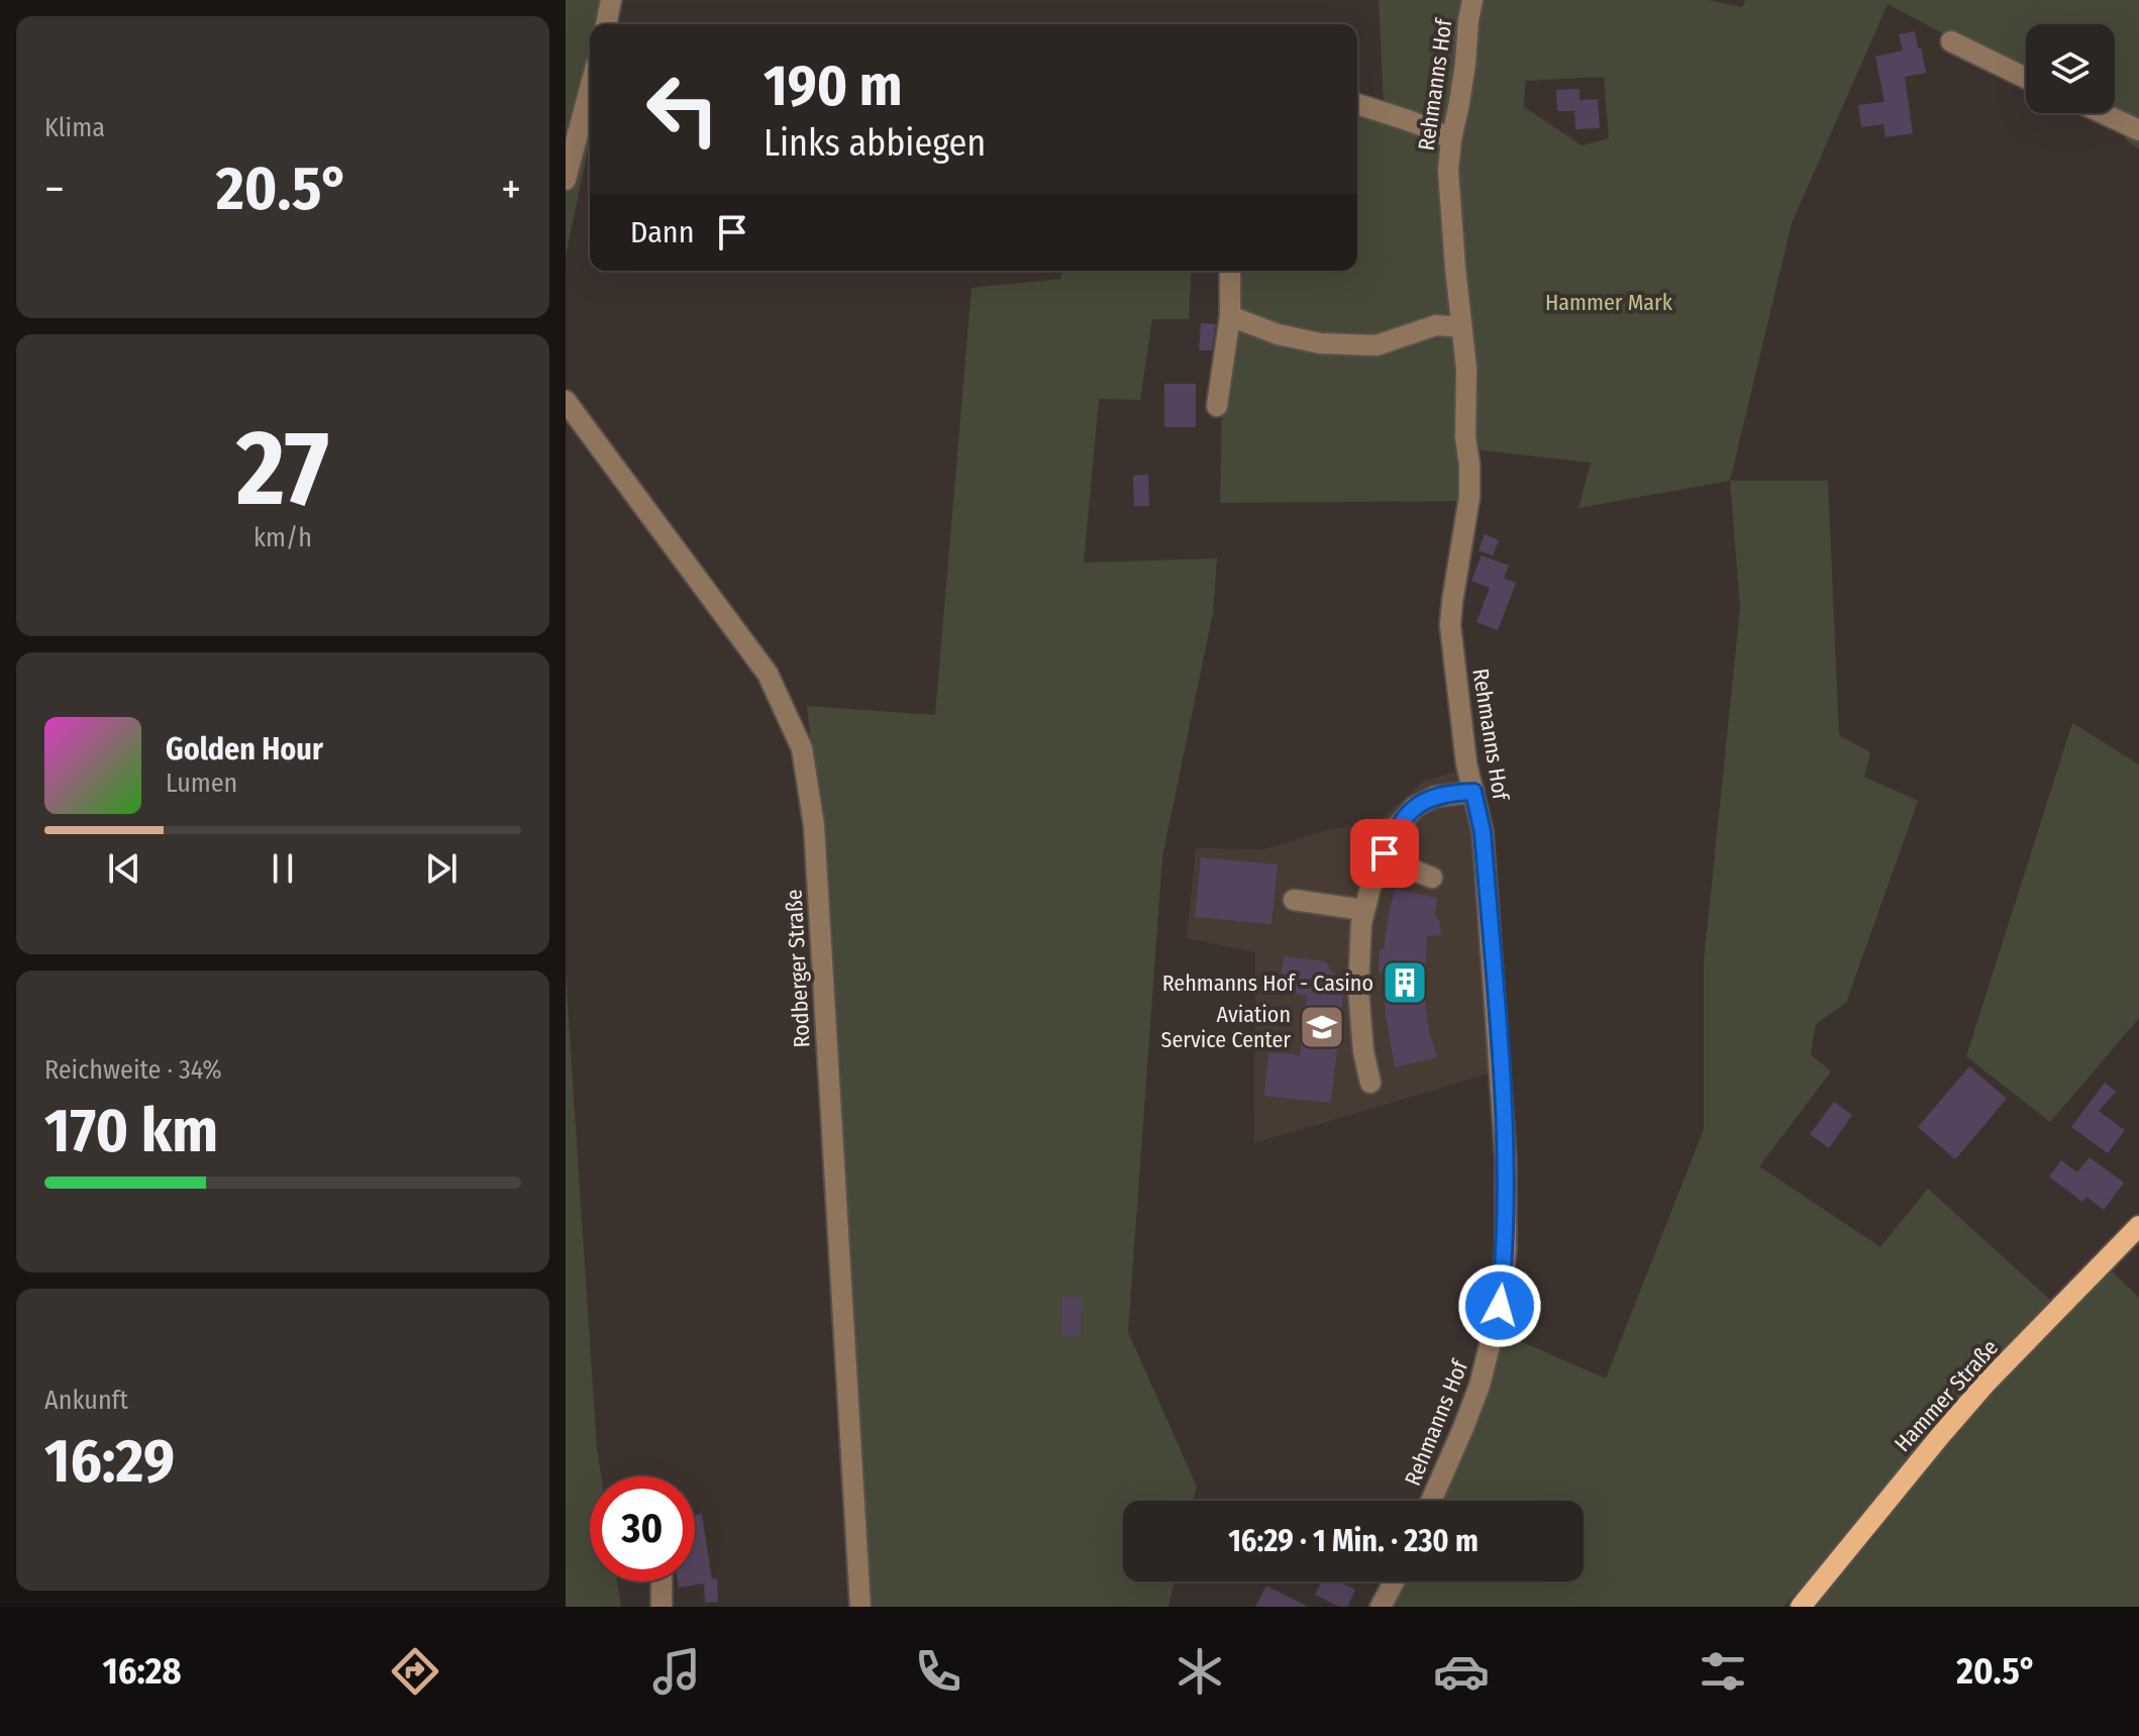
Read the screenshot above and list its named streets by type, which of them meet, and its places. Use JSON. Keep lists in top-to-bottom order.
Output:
{
  "streets": {
    "main road": ["Hammer Straße"],
    "street": ["Rehmanns Hof", "Rodberger Straße"]
  },
  "parks": ["Hammer Mark"],
  "places": {
    "building": ["Rehmanns Hof - Casino"],
    "school or university": ["Aviation Service Center"]
  },
  "page": {
    "tile": [
      "Klima",
      ["27", "km/h"],
      ["Reichweite · 34%", "170 km"],
      ["Ankunft", "16:29"]
    ],
    "turn": ["190 m", "Links abbiegen"],
    "heat": ["−", "20.5°", "+"],
    "then": "Dann",
    "song": ["Golden Hour", "Lumen"],
    "limit": "30",
    "trip": "16:29 · 1 Min. · 230 m",
    "tabs": ["16:28", "20.5°"]
  }
}
